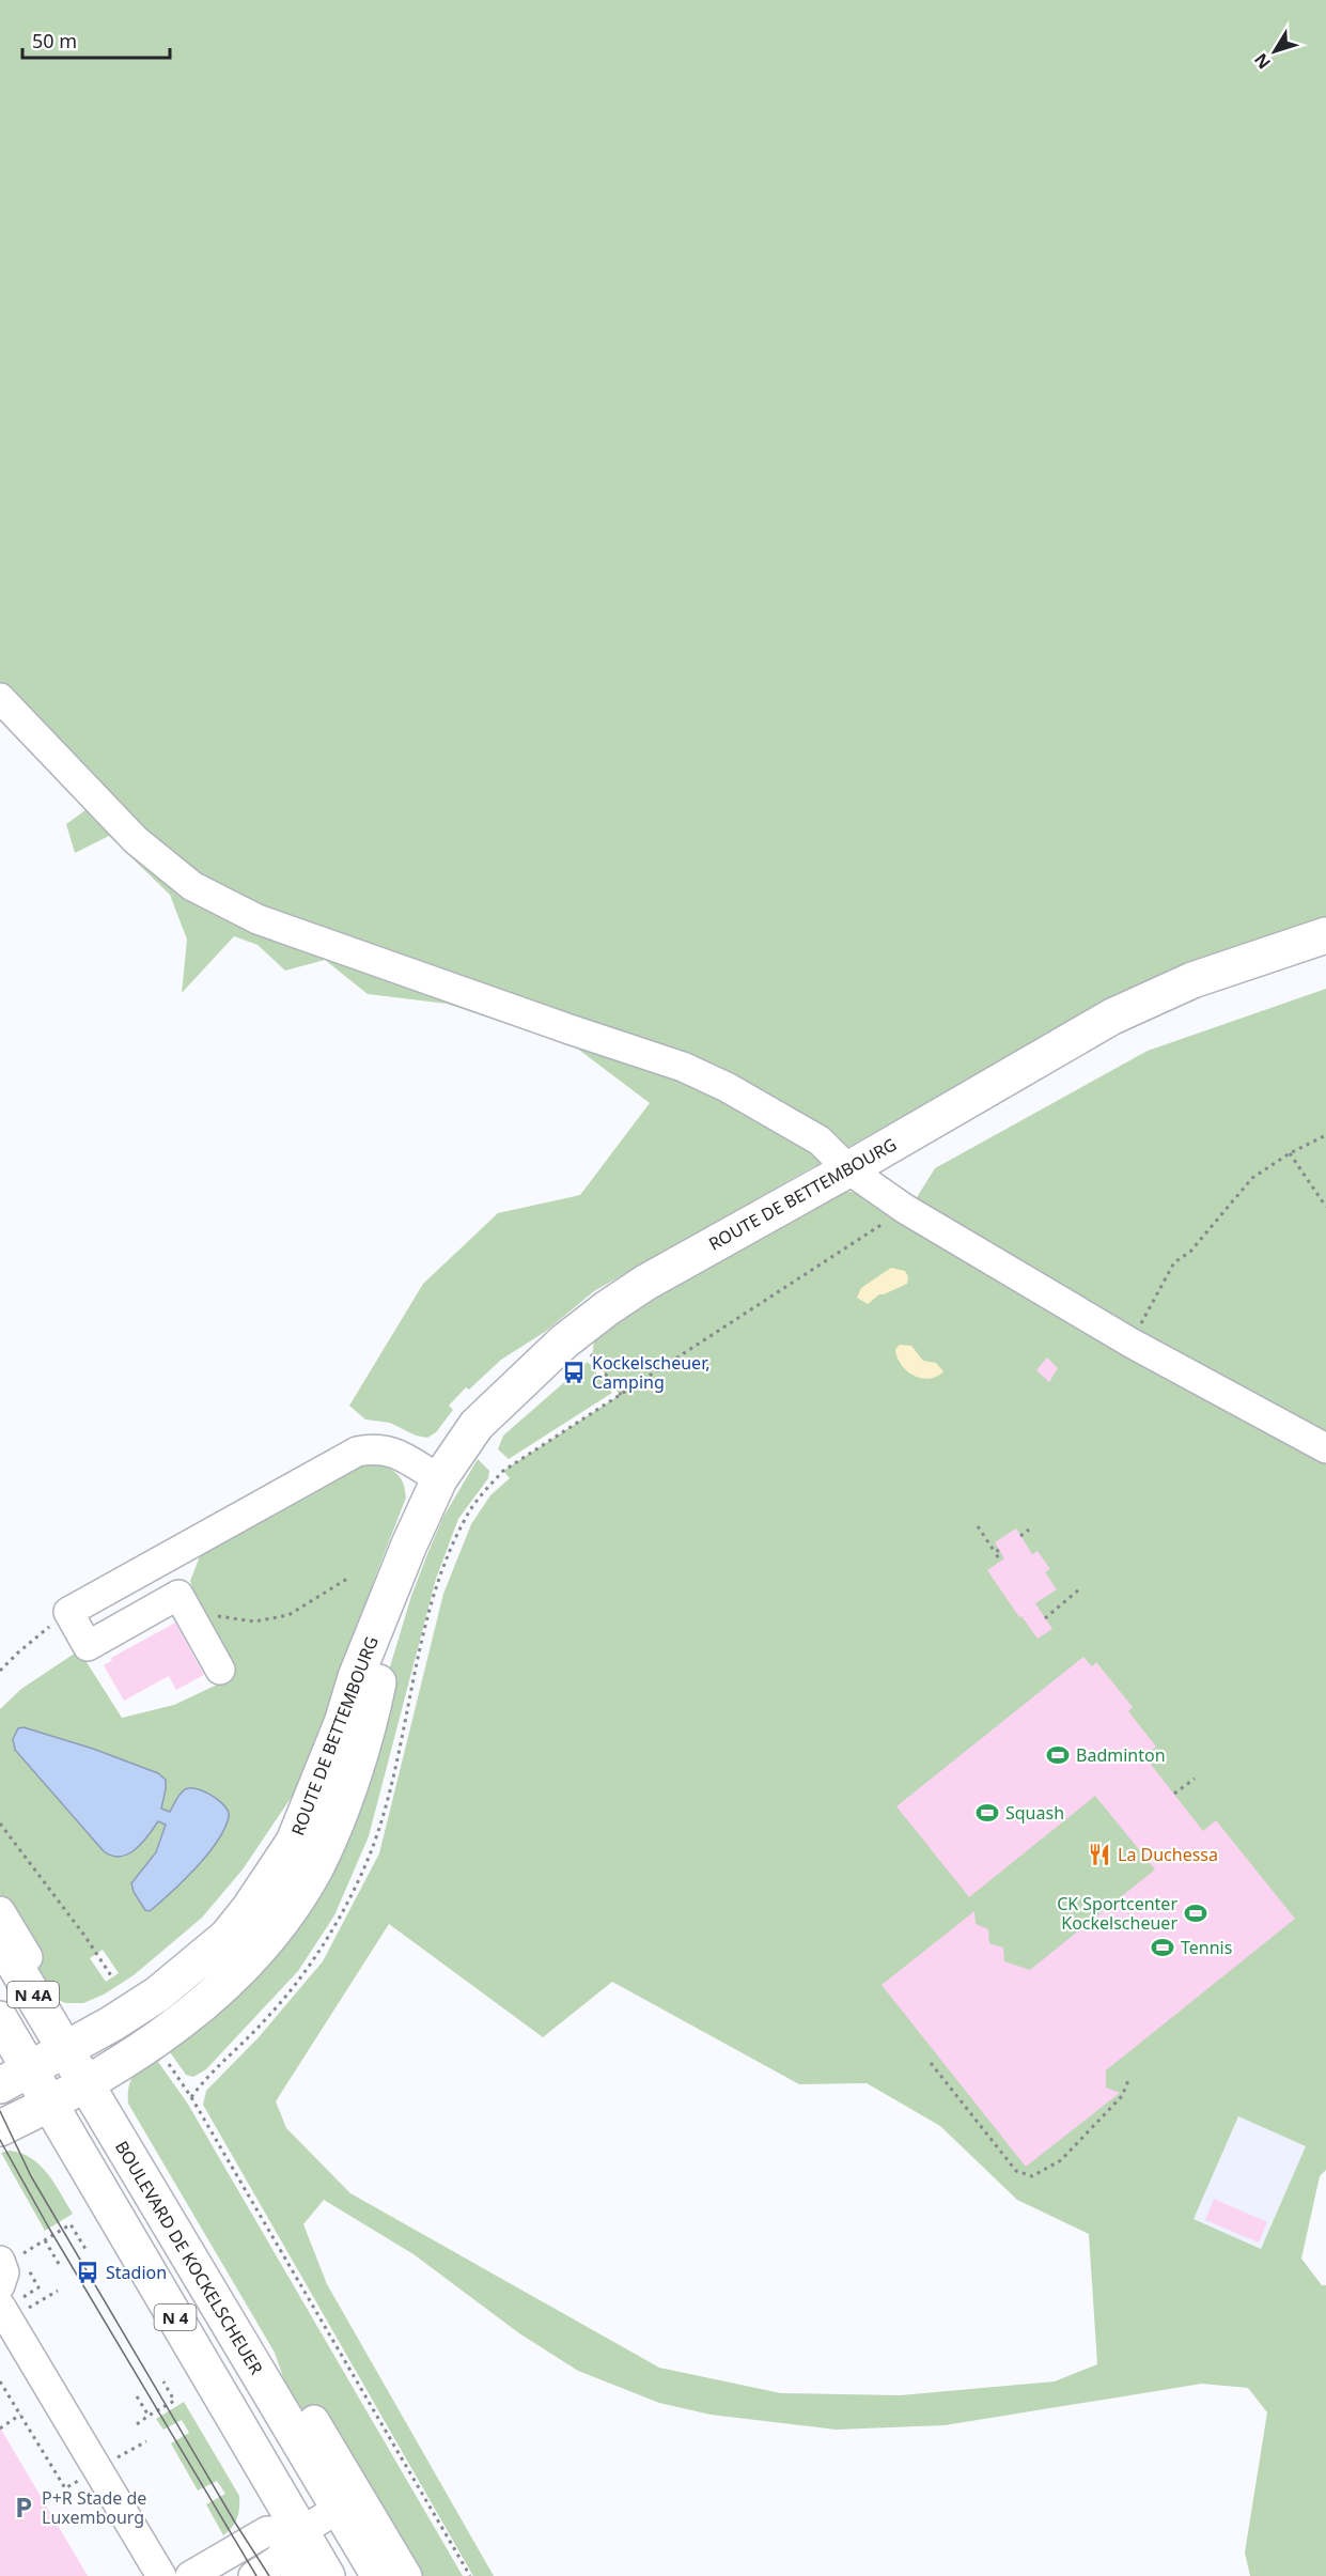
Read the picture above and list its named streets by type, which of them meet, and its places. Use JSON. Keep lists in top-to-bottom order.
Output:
{
  "streets": {
    "main road": [
      "ROUTE DE BETTEMBOURG",
      "N 4A",
      "BOULEVARD DE KOCKELSCHEUER",
      "N 4"
    ]
  },
  "crossings": [
    ["ROUTE DE BETTEMBOURG", "N 4A"],
    ["ROUTE DE BETTEMBOURG", "BOULEVARD DE KOCKELSCHEUER"],
    ["ROUTE DE BETTEMBOURG", "N 4"],
    ["N 4A", "N 4"]
  ],
  "places": {
    "bus stop": ["Kockelscheuer, Camping", "Stadion"],
    "sports": [
      "Badminton",
      "Squash",
      "CK Sportcenter Kockelscheuer",
      "Tennis"
    ],
    "restaurant": ["La Duchessa"],
    "parking": ["P+R Stade de Luxembourg"]
  },
  "scale_bar": "50 m",
  "north": "bottom left"
}
